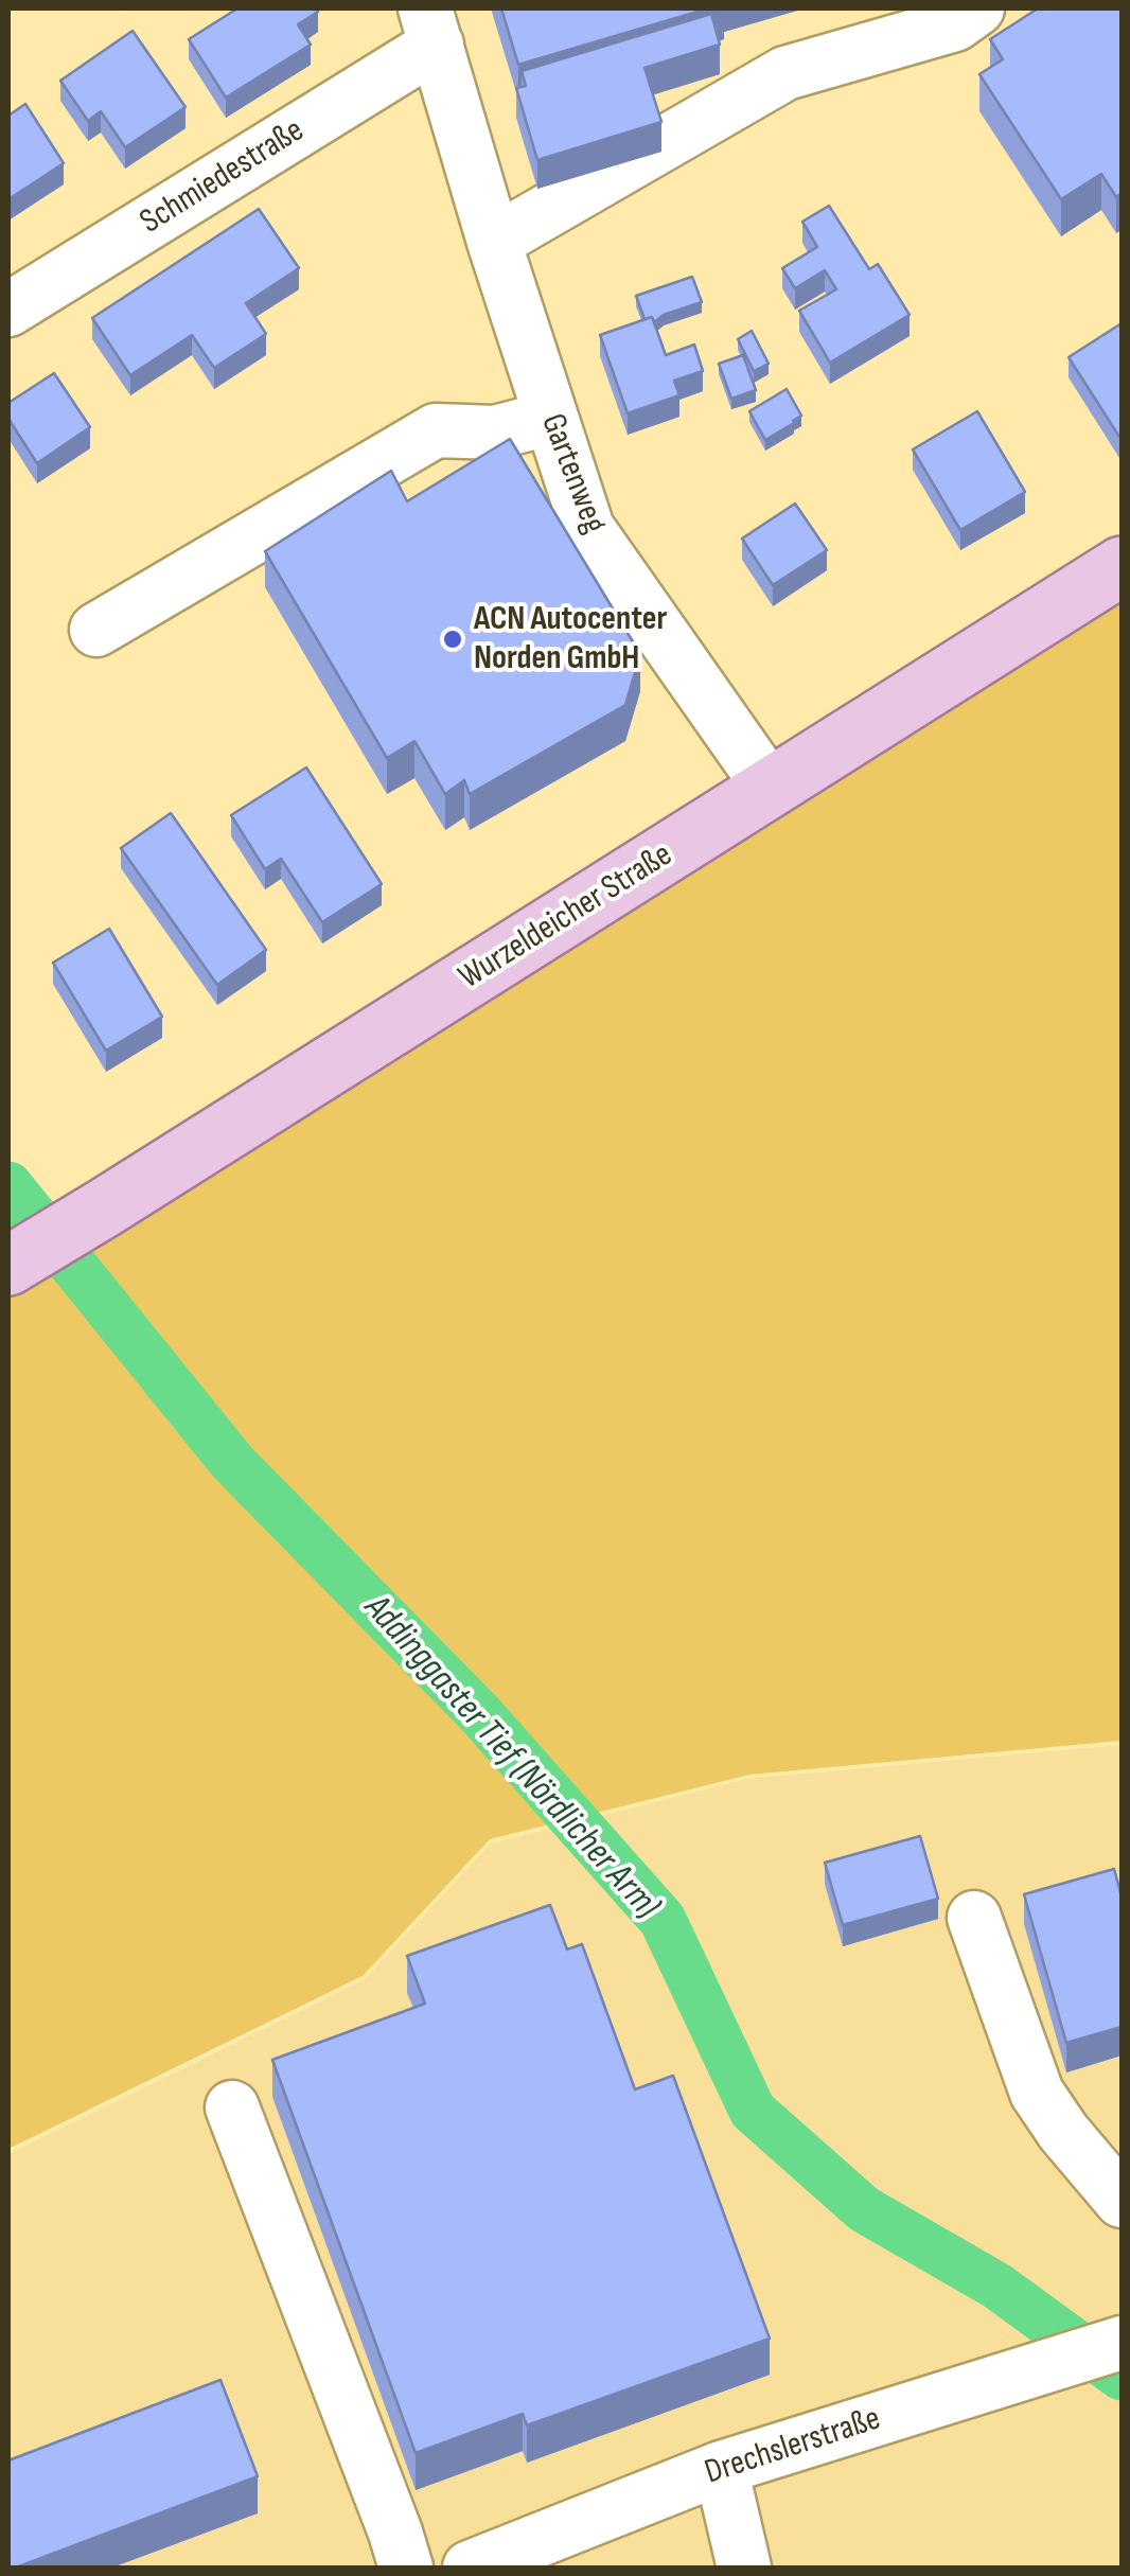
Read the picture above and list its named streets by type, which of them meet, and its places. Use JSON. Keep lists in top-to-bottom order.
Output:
{
  "streets": {
    "main road": ["Wurzeldeicher Straße"],
    "street": ["Schmiedestraße", "Gartenweg", "Drechslerstraße"]
  },
  "crossings": [
    ["Schmiedestraße", "Gartenweg"],
    ["Gartenweg", "Wurzeldeicher Straße"]
  ],
  "water": ["Addinggaster Tief (Nördlicher Arm)"],
  "places": ["ACN Autocenter Norden GmbH"]
}
